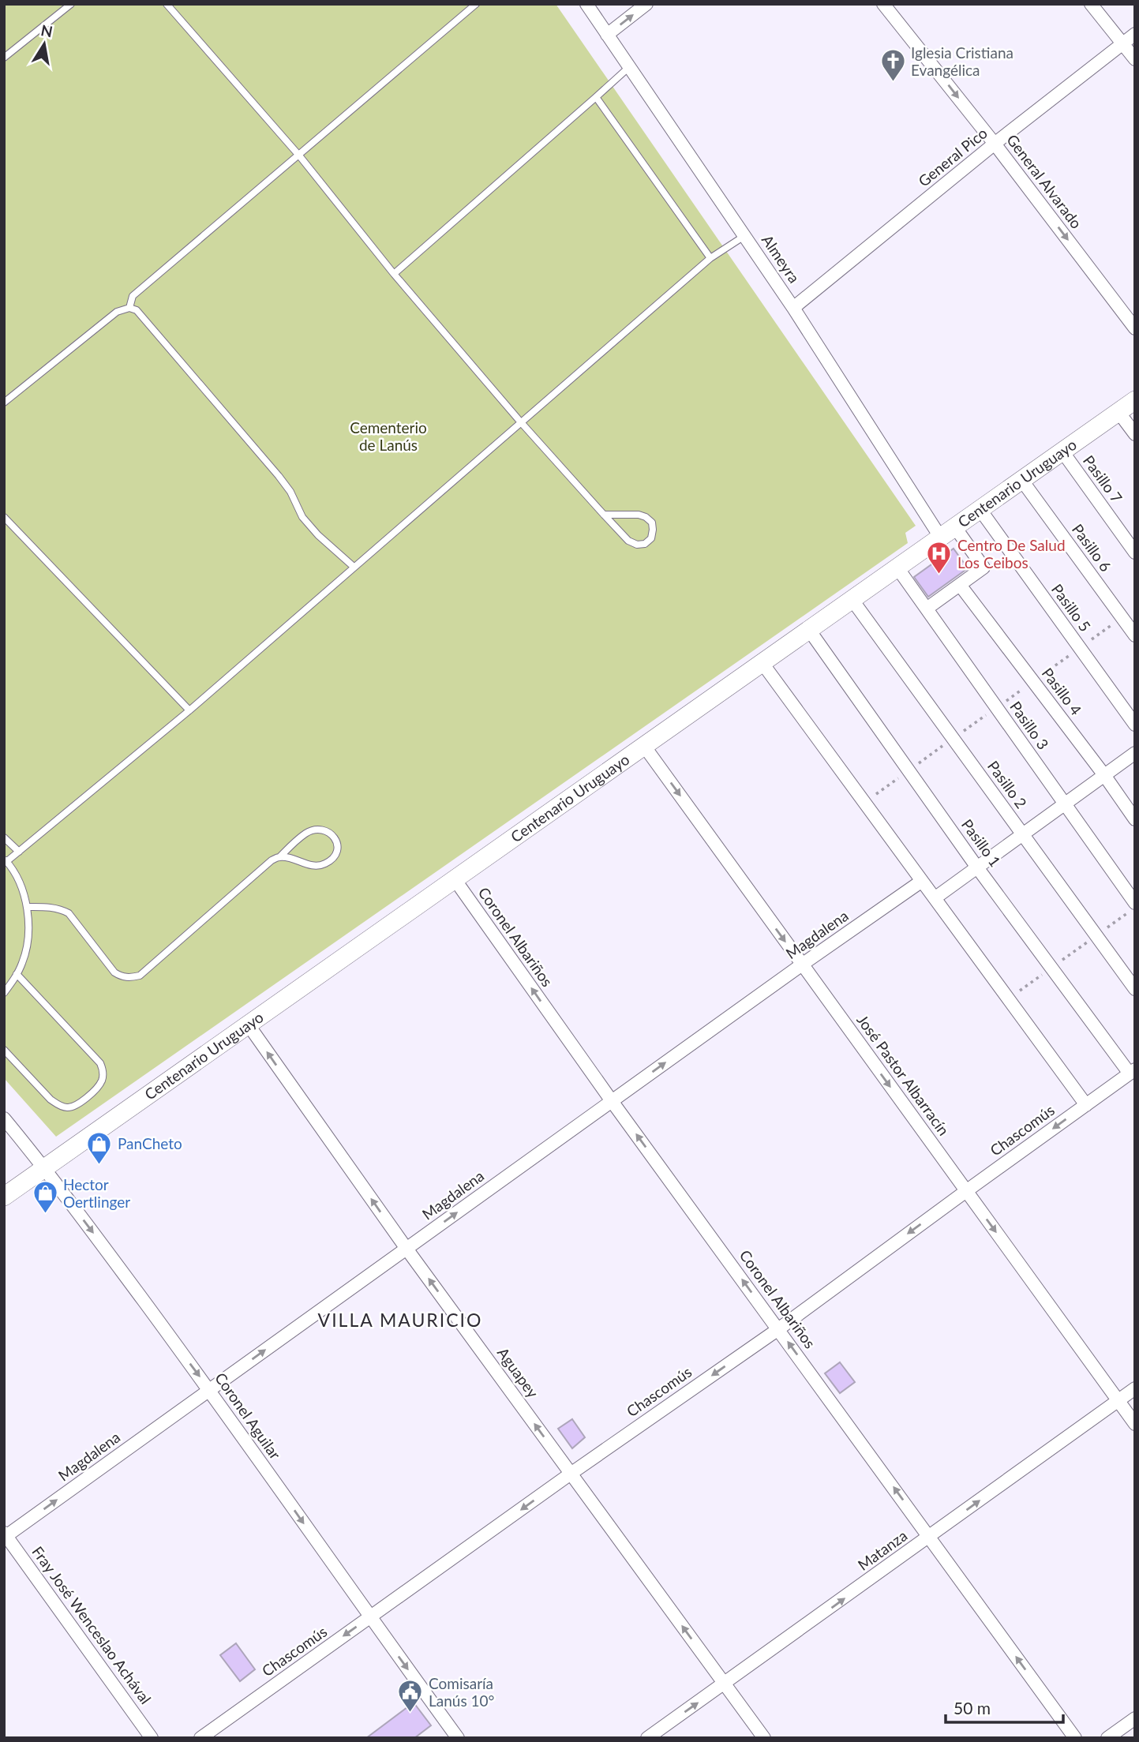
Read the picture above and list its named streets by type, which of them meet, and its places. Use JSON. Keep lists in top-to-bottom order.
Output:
{
  "streets": {
    "main road": ["Centenario Uruguayo"],
    "street": [
      "General Pico",
      "General Alvarado",
      "Almeyra",
      "Pasillo 7",
      "Pasillo 6",
      "Pasillo 5",
      "Pasillo 4",
      "Pasillo 3",
      "Pasillo 2",
      "Pasillo 1",
      "Magdalena",
      "Coronel Albariños",
      "José Pastor Albarracín",
      "Chascomús",
      "Aguapey",
      "Coronel Aguilar",
      "Matanza",
      "Fray José Wenceslao Achával"
    ]
  },
  "crossings": [
    ["General Pico", "General Alvarado"],
    ["General Pico", "Almeyra"],
    ["Almeyra", "Centenario Uruguayo"],
    ["Almeyra", "Pasillo 4"],
    ["Pasillo 7", "Centenario Uruguayo"],
    ["Centenario Uruguayo", "Pasillo 6"],
    ["Centenario Uruguayo", "Pasillo 5"],
    ["Centenario Uruguayo", "Pasillo 3"],
    ["Centenario Uruguayo", "Pasillo 2"],
    ["Centenario Uruguayo", "Pasillo 1"],
    ["Centenario Uruguayo", "Coronel Albariños"],
    ["Centenario Uruguayo", "José Pastor Albarracín"],
    ["Centenario Uruguayo", "Aguapey"],
    ["Centenario Uruguayo", "Coronel Aguilar"],
    ["Pasillo 1", "Chascomús"],
    ["Magdalena", "Coronel Albariños"],
    ["Magdalena", "José Pastor Albarracín"],
    ["Magdalena", "Aguapey"],
    ["Magdalena", "Coronel Aguilar"],
    ["Magdalena", "Fray José Wenceslao Achával"],
    ["Coronel Albariños", "Chascomús"],
    ["Coronel Albariños", "Matanza"],
    ["José Pastor Albarracín", "Chascomús"],
    ["José Pastor Albarracín", "Matanza"],
    ["Chascomús", "Aguapey"],
    ["Chascomús", "Coronel Aguilar"],
    ["Aguapey", "Matanza"]
  ],
  "one_way": [
    "General Alvarado",
    "Magdalena",
    "Coronel Albariños",
    "José Pastor Albarracín",
    "Chascomús",
    "Aguapey",
    "Coronel Aguilar",
    "Matanza"
  ],
  "districts": ["VILLA MAURICIO"],
  "parks": ["Cementerio de Lanús"],
  "places": {
    "church": ["Iglesia Cristiana Evangélica"],
    "hospital": ["Centro De Salud Los Ceibos"],
    "shop": ["PanCheto", "Hector Oertlinger"],
    "public building": ["Comisaría Lanús 10°"]
  },
  "scale_bar": "50 m",
  "north": "top"
}
